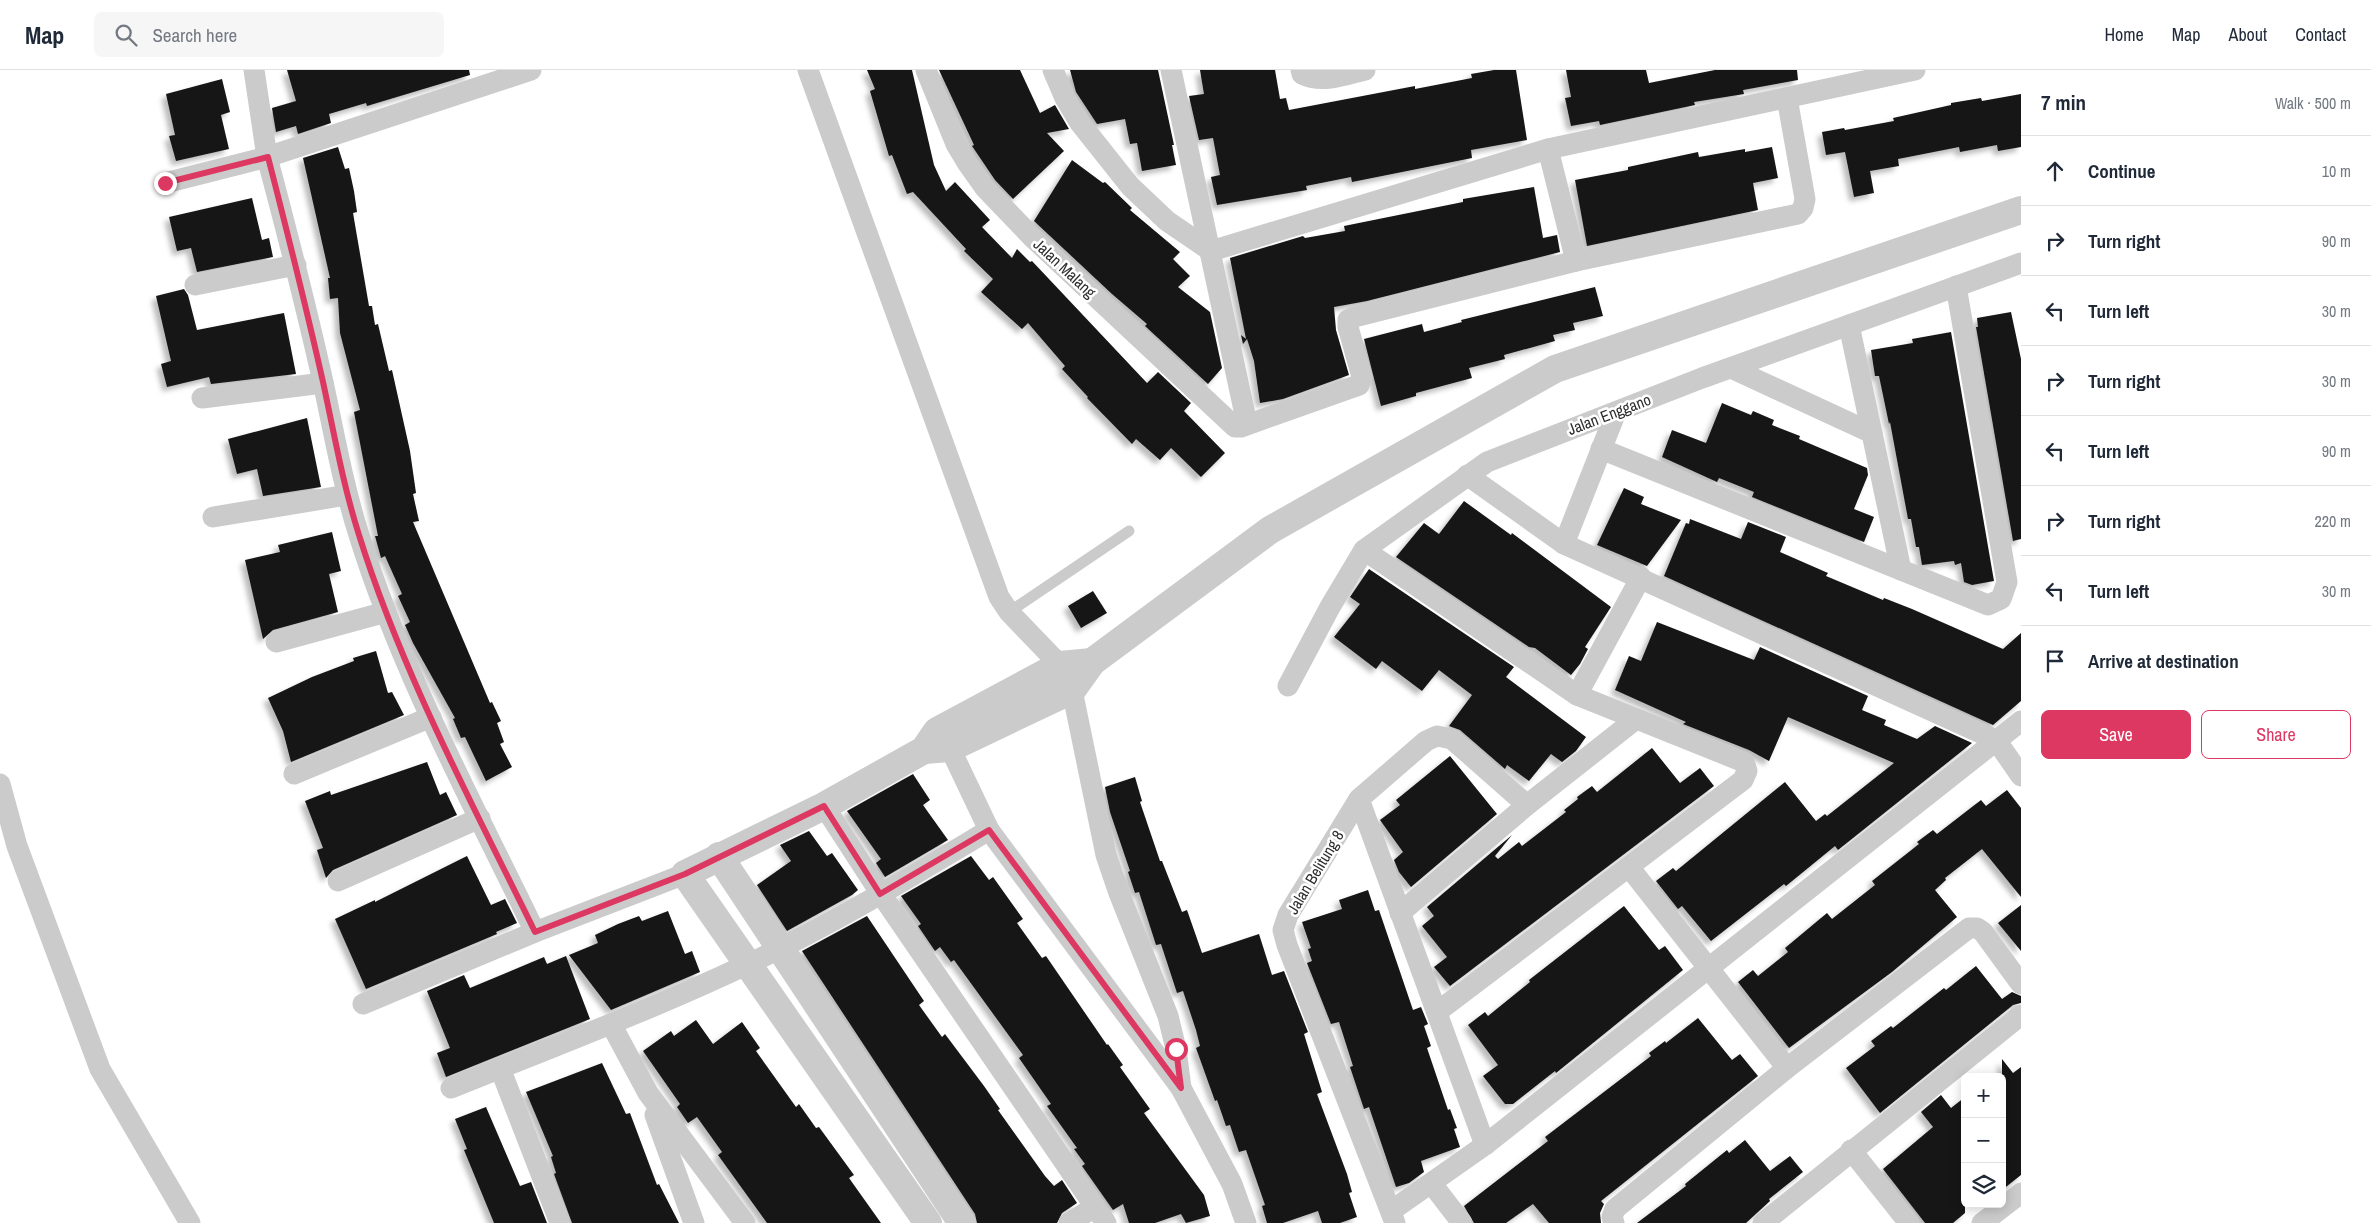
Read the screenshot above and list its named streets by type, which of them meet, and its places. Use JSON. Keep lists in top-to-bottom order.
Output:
{
  "streets": {
    "street": ["Jalan Malang", "Jalan Enggano", "Jalan Belitung 8"]
  },
  "page": {
    "header": "Map",
    "search": "Search here",
    "nav": [
      "Home",
      "Map",
      "About",
      "Contact"
    ],
    "heading": ["7 min", "Walk · 500 m"],
    "list": [
      ["Continue", "10 m"],
      ["Turn right", "90 m"],
      ["Turn left", "30 m"],
      ["Turn right", "30 m"],
      ["Turn left", "90 m"],
      ["Turn right", "220 m"],
      ["Turn left", "30 m"],
      "Arrive at destination"
    ],
    "buttons": ["Save", "Share"],
    "map_buttons": ["+", "−"]
  }
}
